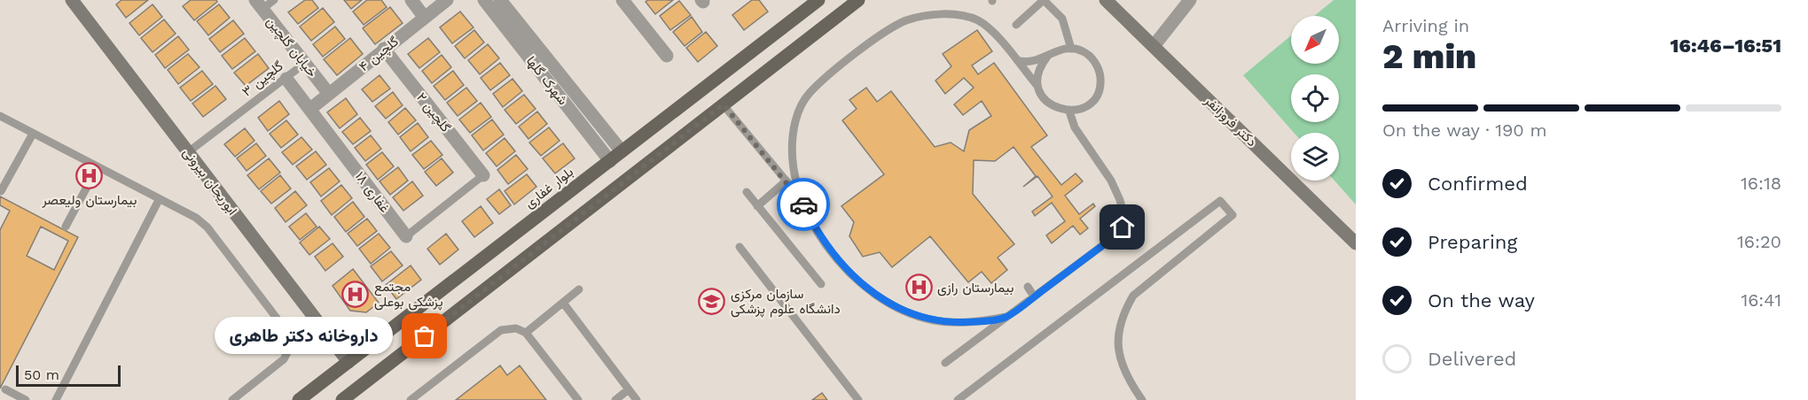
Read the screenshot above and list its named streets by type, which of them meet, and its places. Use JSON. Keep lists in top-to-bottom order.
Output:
{
  "streets": {
    "main road": ["بلوار غفاری"],
    "street": [
      "خیابان گلچین",
      "گلچین ۴",
      "شهرک گلها",
      "گلچین ۲",
      "دکتر فروزانفر",
      "ابوریحان بیرونی",
      "غفاری ۱۸"
    ],
    "lane": ["گلچین ۳"]
  },
  "crossings": [
    ["خیابان گلچین", "گلچین ۴"],
    ["خیابان گلچین", "گلچین ۳"],
    ["گلچین ۴", "گلچین ۲"],
    ["گلچین ۴", "غفاری ۱۸"],
    ["گلچین ۳", "ابوریحان بیرونی"],
    ["شهرک گلها", "بلوار غفاری"],
    ["ابوریحان بیرونی", "بلوار غفاری"]
  ],
  "places": {
    "hospital": ["بیمارستان ولیعصر", "بیمارستان رازی", "مجتمع پزشکی بوعلی"],
    "school or university": ["سازمان مرکزی دانشگاه علوم پزشکی"],
    "other": ["داروخانه دکتر طاهری"]
  },
  "scale_bar": "50 m",
  "north": "bottom left",
  "page": {
    "heading": ["2 min", "Arriving in", "16:46–16:51"],
    "bar": "On the way · 190 m",
    "list": [
      ["Confirmed", "16:18"],
      ["Preparing", "16:20"],
      ["On the way", "16:41"],
      "Delivered"
    ],
    "bubble": "داروخانه دکتر طاهری",
    "scale": "50 m"
  }
}
